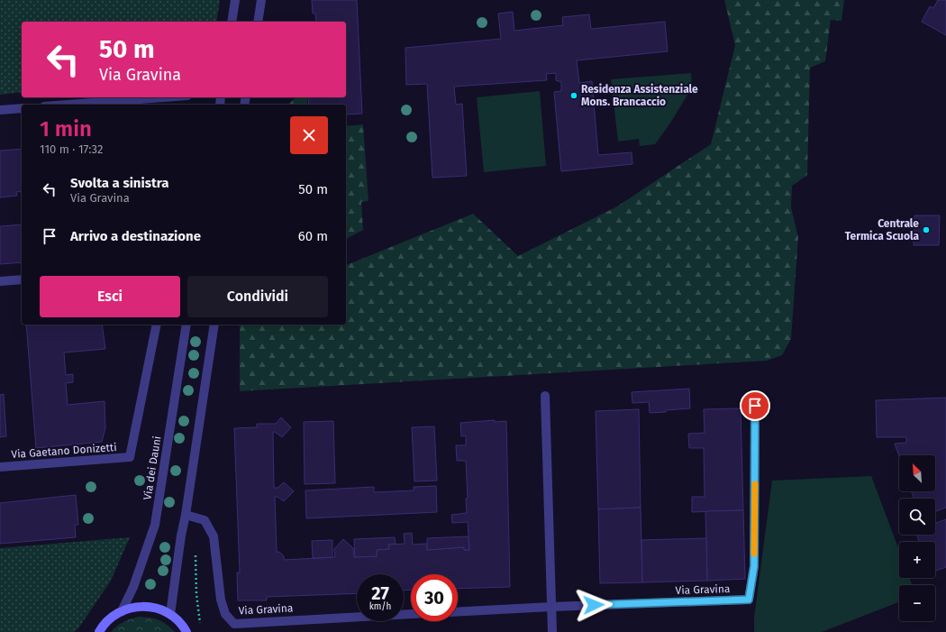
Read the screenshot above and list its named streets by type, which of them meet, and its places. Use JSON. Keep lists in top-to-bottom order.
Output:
{
  "streets": {
    "street": ["Via Gaetano Donizetti", "Via dei Dauni", "Via Gravina"]
  },
  "places": ["Residenza Assistenziale Mons. Brancaccio", "Centrale Termica Scuola"],
  "north": "top left",
  "page": {
    "turn": ["50 m", "Via Gravina"],
    "heading": ["1 min", "110 m · 17:32"],
    "list": [
      {
        "name": "Svolta a sinistra",
        "note": "Via Gravina",
        "value": "50 m"
      },
      {
        "name": "Arrivo a destinazione",
        "value": "60 m"
      }
    ],
    "buttons": ["Esci", "Condividi"],
    "map_buttons": ["+", "−"],
    "speed": "27 km/h",
    "limit": "30"
  }
}
